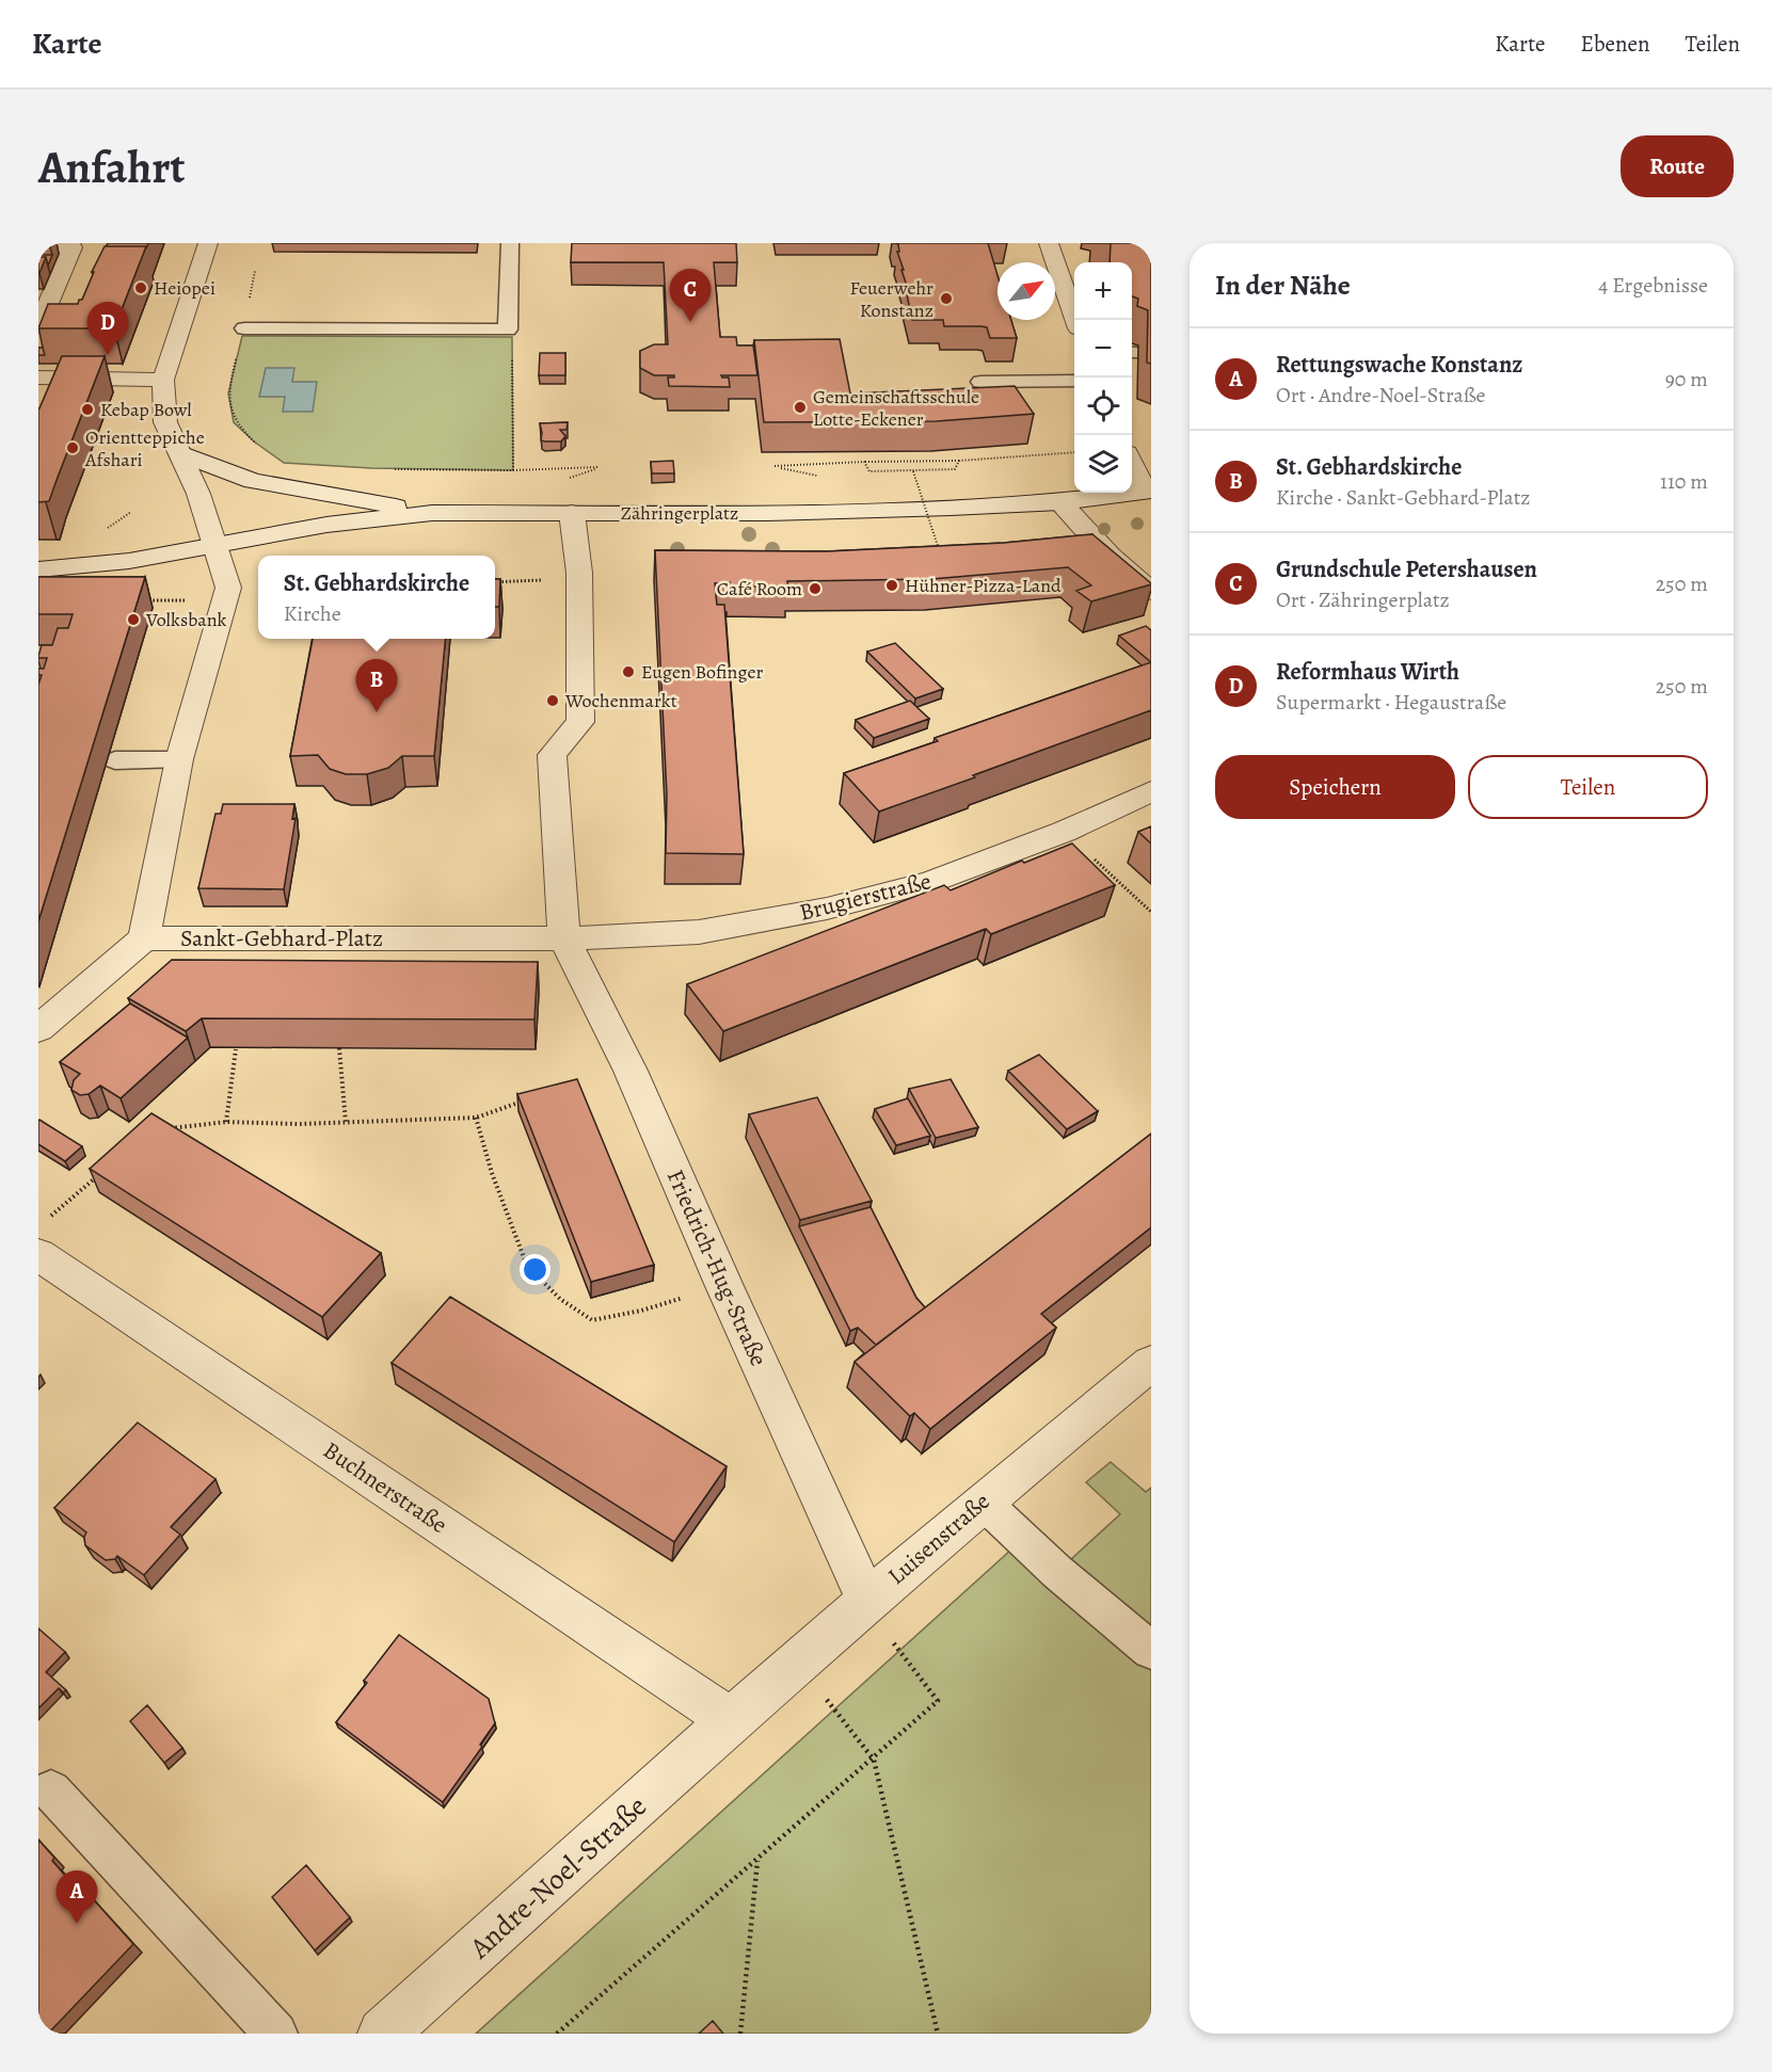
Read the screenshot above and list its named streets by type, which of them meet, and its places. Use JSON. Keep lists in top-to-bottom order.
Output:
{
  "streets": {
    "street": [
      "Zähringerplatz",
      "Brugierstraße",
      "Sankt-Gebhard-Platz",
      "Friedrich-Hug-Straße",
      "Buchnerstraße",
      "Luisenstraße",
      "Andre-Noel-Straße"
    ]
  },
  "crossings": [
    ["Zähringerplatz", "Sankt-Gebhard-Platz"],
    ["Brugierstraße", "Sankt-Gebhard-Platz"],
    ["Brugierstraße", "Friedrich-Hug-Straße"],
    ["Sankt-Gebhard-Platz", "Friedrich-Hug-Straße"],
    ["Friedrich-Hug-Straße", "Luisenstraße"],
    ["Buchnerstraße", "Luisenstraße"],
    ["Buchnerstraße", "Andre-Noel-Straße"],
    ["Luisenstraße", "Andre-Noel-Straße"]
  ],
  "places": [
    "Heiopei",
    "Feuerwehr Konstanz",
    "Gemeinschaftsschule Lotte-Eckener",
    "Kebap Bowl",
    "Orientteppiche Afshari",
    "Hühner-Pizza-Land",
    "Café Room",
    "Volksbank",
    "Eugen Bofinger",
    "Wochenmarkt"
  ],
  "north": "top right",
  "page": {
    "header": "Karte",
    "nav": ["Karte", "Ebenen", "Teilen"],
    "buttons": [
      "Route",
      ["Speichern", "Teilen"]
    ],
    "title": "Anfahrt",
    "heading": ["In der Nähe", "4 Ergebnisse"],
    "map_buttons": ["+", "−"],
    "pins": [
      "C",
      "D",
      "B",
      "A"
    ],
    "list": [
      {
        "mark": "A",
        "name": "Rettungswache Konstanz",
        "note": "Ort · Andre-Noel-Straße",
        "value": "90 m"
      },
      {
        "mark": "B",
        "name": "St. Gebhardskirche",
        "note": "Kirche · Sankt-Gebhard-Platz",
        "value": "110 m"
      },
      {
        "mark": "C",
        "name": "Grundschule Petershausen",
        "note": "Ort · Zähringerplatz",
        "value": "250 m"
      },
      {
        "mark": "D",
        "name": "Reformhaus Wirth",
        "note": "Supermarkt · Hegaustraße",
        "value": "250 m"
      }
    ],
    "popup": ["St. Gebhardskirche", "Kirche"]
  }
}
